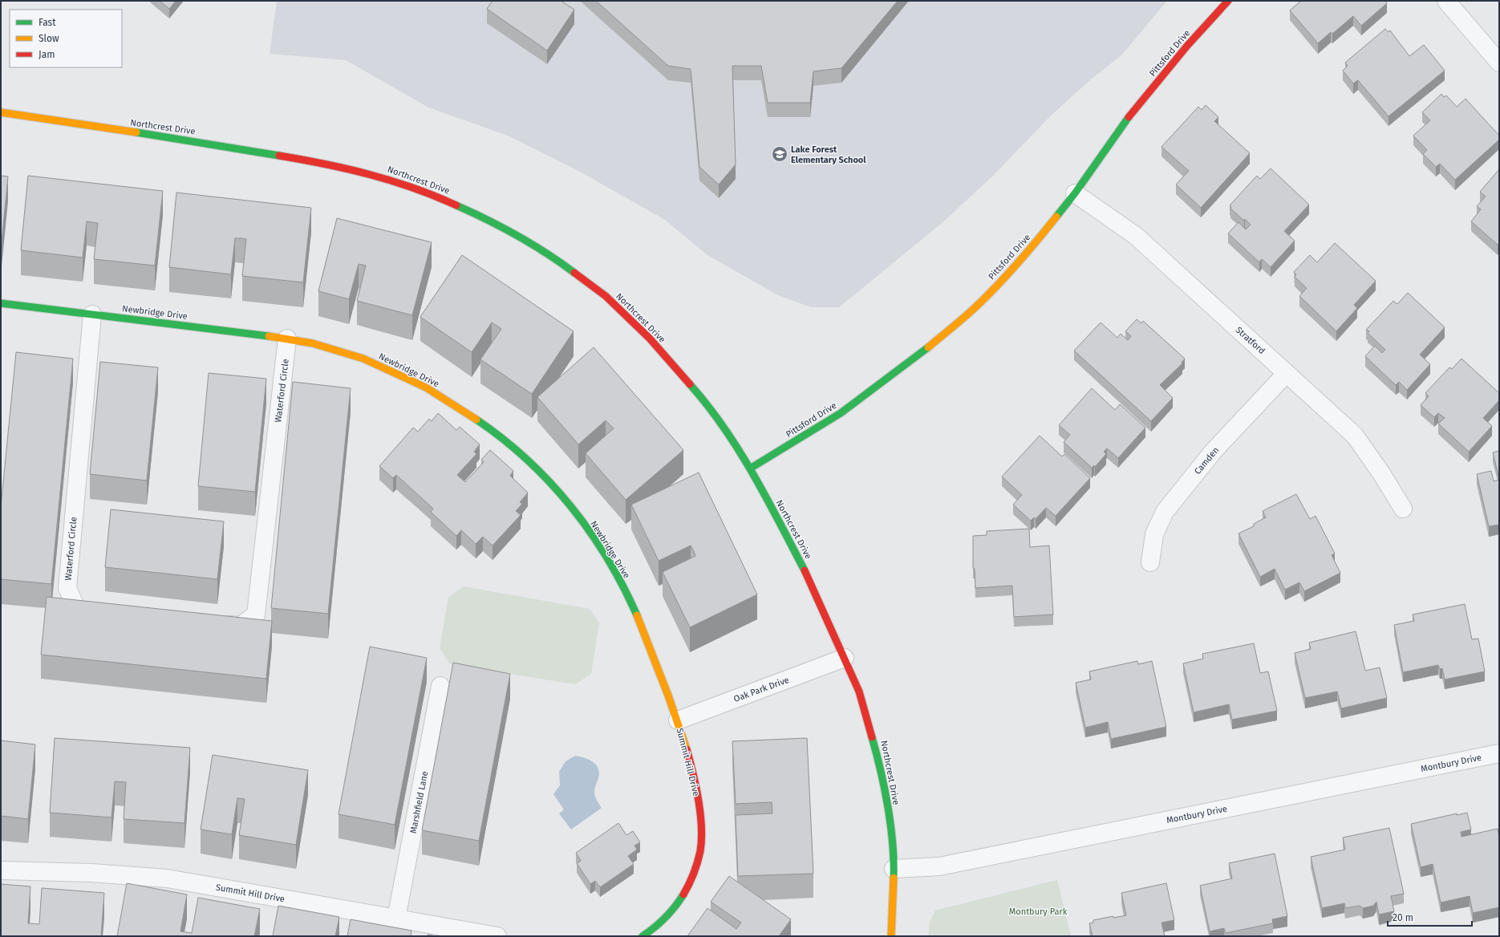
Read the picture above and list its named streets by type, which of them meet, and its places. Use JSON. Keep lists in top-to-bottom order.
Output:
{
  "streets": {
    "street": [
      "Pittsford Drive",
      "Northcrest Drive",
      "Newbridge Drive",
      "Stratford",
      "Waterford Circle",
      "Camden",
      "Oak Park Drive",
      "Summit Hill Drive",
      "Montbury Drive",
      "Marshfield Lane"
    ]
  },
  "crossings": [
    ["Pittsford Drive", "Northcrest Drive"],
    ["Pittsford Drive", "Stratford"],
    ["Northcrest Drive", "Oak Park Drive"],
    ["Northcrest Drive", "Montbury Drive"],
    ["Newbridge Drive", "Waterford Circle"],
    ["Newbridge Drive", "Oak Park Drive"],
    ["Newbridge Drive", "Summit Hill Drive"],
    ["Stratford", "Camden"],
    ["Oak Park Drive", "Summit Hill Drive"],
    ["Summit Hill Drive", "Marshfield Lane"]
  ],
  "parks": ["Montbury Park"],
  "places": {
    "school or university": ["Lake Forest Elementary School"]
  },
  "legend": ["Fast", "Slow", "Jam"],
  "scale_bar": "20 m"
}
